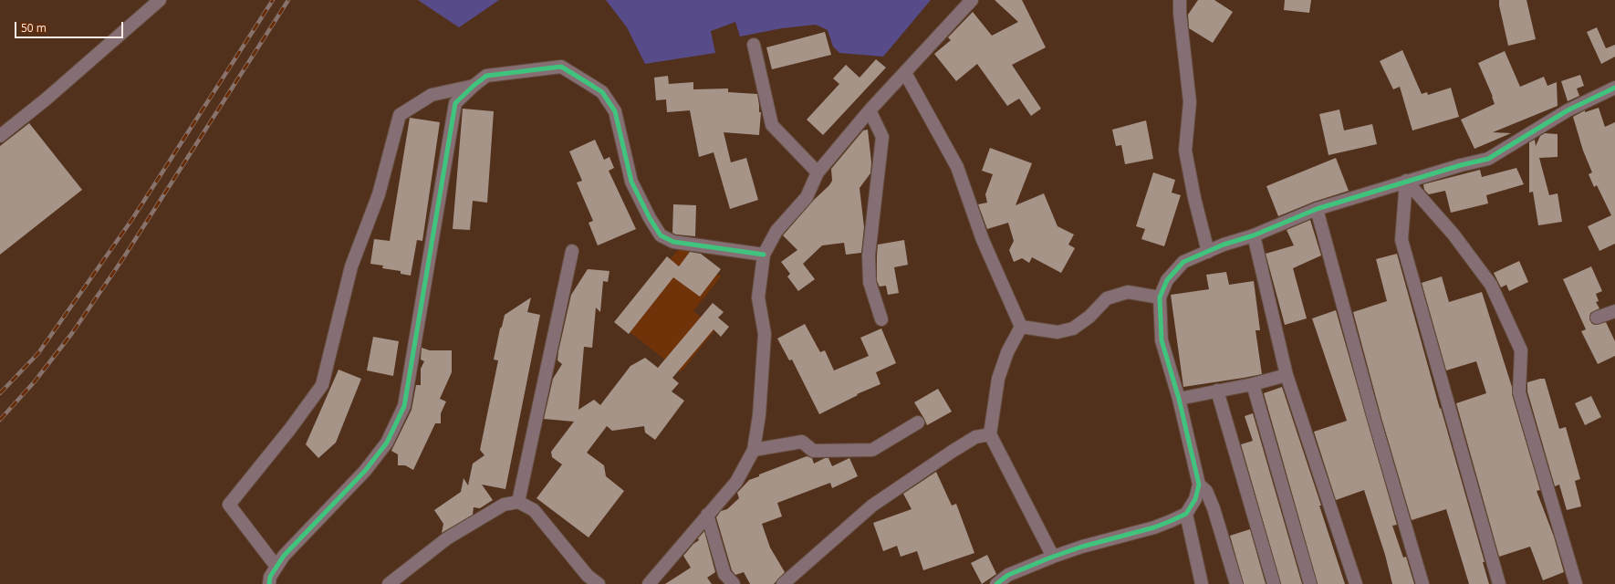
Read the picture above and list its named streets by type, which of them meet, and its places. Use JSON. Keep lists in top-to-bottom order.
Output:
{
  "scale_bar": "50 m"
}
